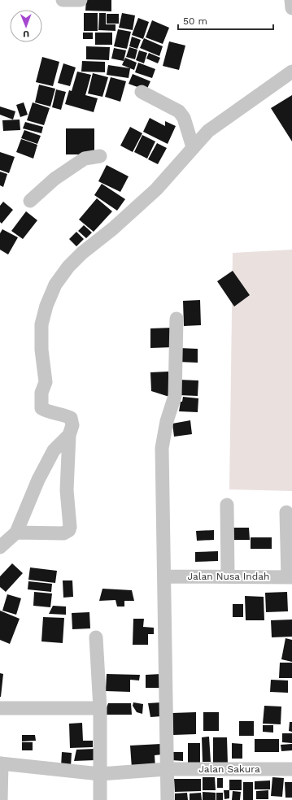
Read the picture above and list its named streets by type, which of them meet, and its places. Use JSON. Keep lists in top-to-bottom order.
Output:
{
  "streets": {
    "street": ["Jalan Nusa Indah", "Jalan Sakura"]
  },
  "scale_bar": "50 m",
  "north": "bottom"
}
